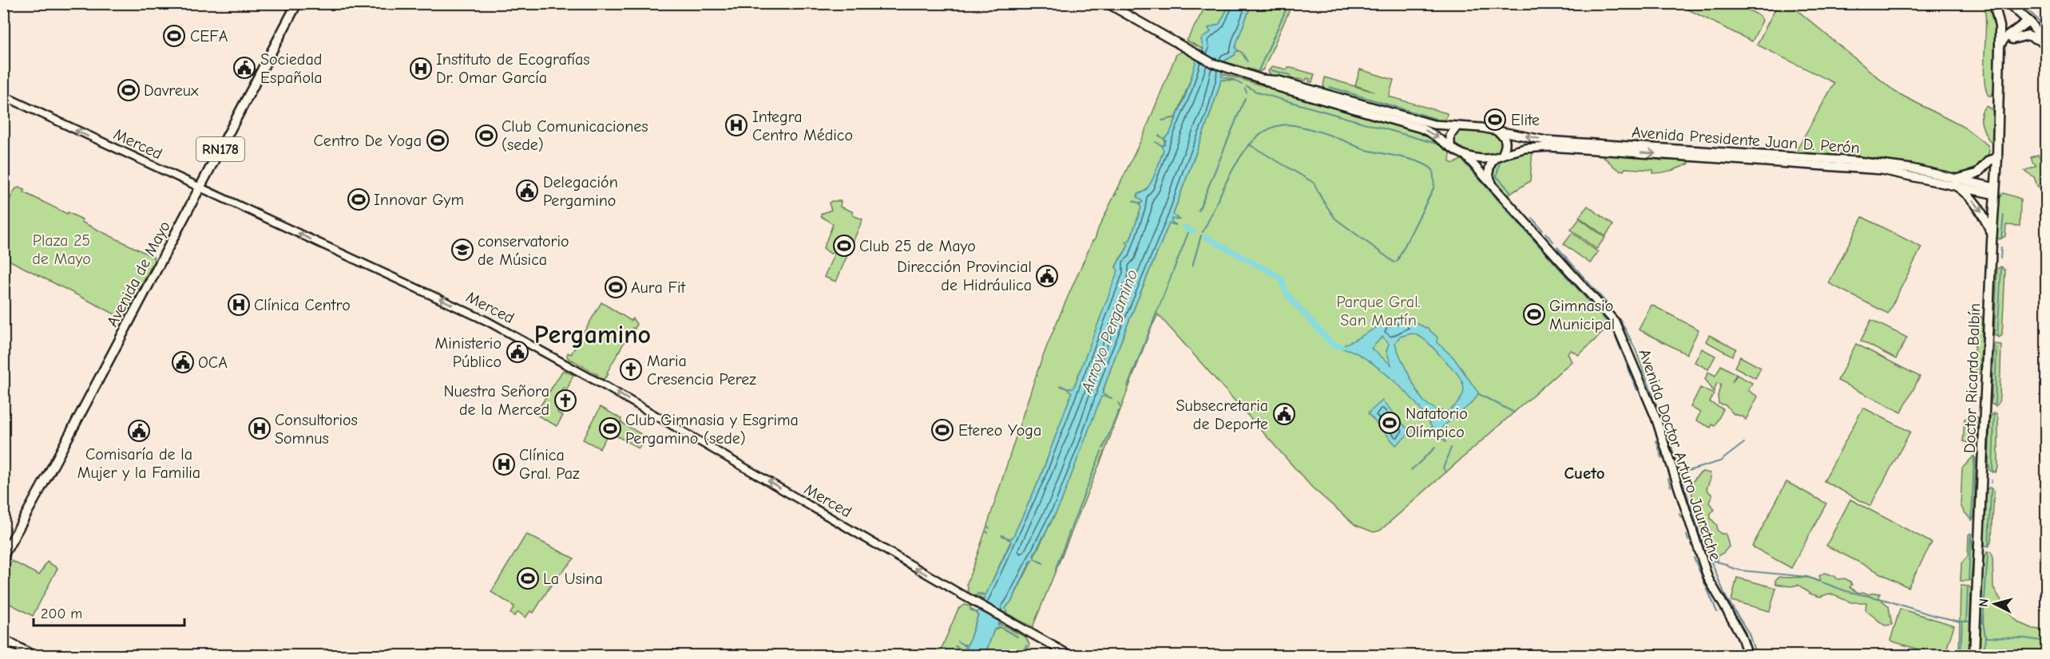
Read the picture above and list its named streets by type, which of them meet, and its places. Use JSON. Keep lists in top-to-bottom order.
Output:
{
  "streets": {
    "main road": [
      "Avenida Presidente Juan D. Perón",
      "RN178",
      "Avenida de Mayo",
      "Doctor Ricardo Balbín",
      "Avenida Doctor Arturo Jauretche"
    ],
    "street": ["Merced"]
  },
  "crossings": [
    ["Avenida Presidente Juan D. Perón", "Doctor Ricardo Balbín"],
    ["Avenida Presidente Juan D. Perón", "Avenida Doctor Arturo Jauretche"],
    ["Merced", "Avenida de Mayo"]
  ],
  "one_way": ["Merced"],
  "districts": ["Pergamino", "Cueto"],
  "water": ["Arroyo Pergamino"],
  "parks": ["Plaza 25 de Mayo", "Parque Gral. San Martín"],
  "places": {
    "sports": [
      "CEFA",
      "Davreux",
      "Elite",
      "Club Comunicaciones (sede)",
      "Centro De Yoga",
      "Innovar Gym",
      "Club 25 de Mayo",
      "Aura Fit",
      "Gimnasio Municipal",
      "Natatorio Olímpico",
      "Club Gimnasia y Esgrima Pergamino (sede)",
      "Etereo Yoga",
      "La Usina"
    ],
    "public building": [
      "Sociedad Española",
      "Delegación Pergamino",
      "Dirección Provincial de Hidráulica",
      "Ministerio Público",
      "OCA",
      "Subsecretaria de Deporte",
      "Comisaría de la Mujer y la Familia"
    ],
    "hospital": [
      "Instituto de Ecografías Dr. Omar García",
      "Integra Centro Médico",
      "Clínica Centro",
      "Consultorios Somnus",
      "Clínica Gral. Paz"
    ],
    "school or university": ["conservatorio de Música"],
    "church": ["Maria Cresencia Perez", "Nuestra Señora de la Merced"]
  },
  "scale_bar": "200 m",
  "north": "left"
}
